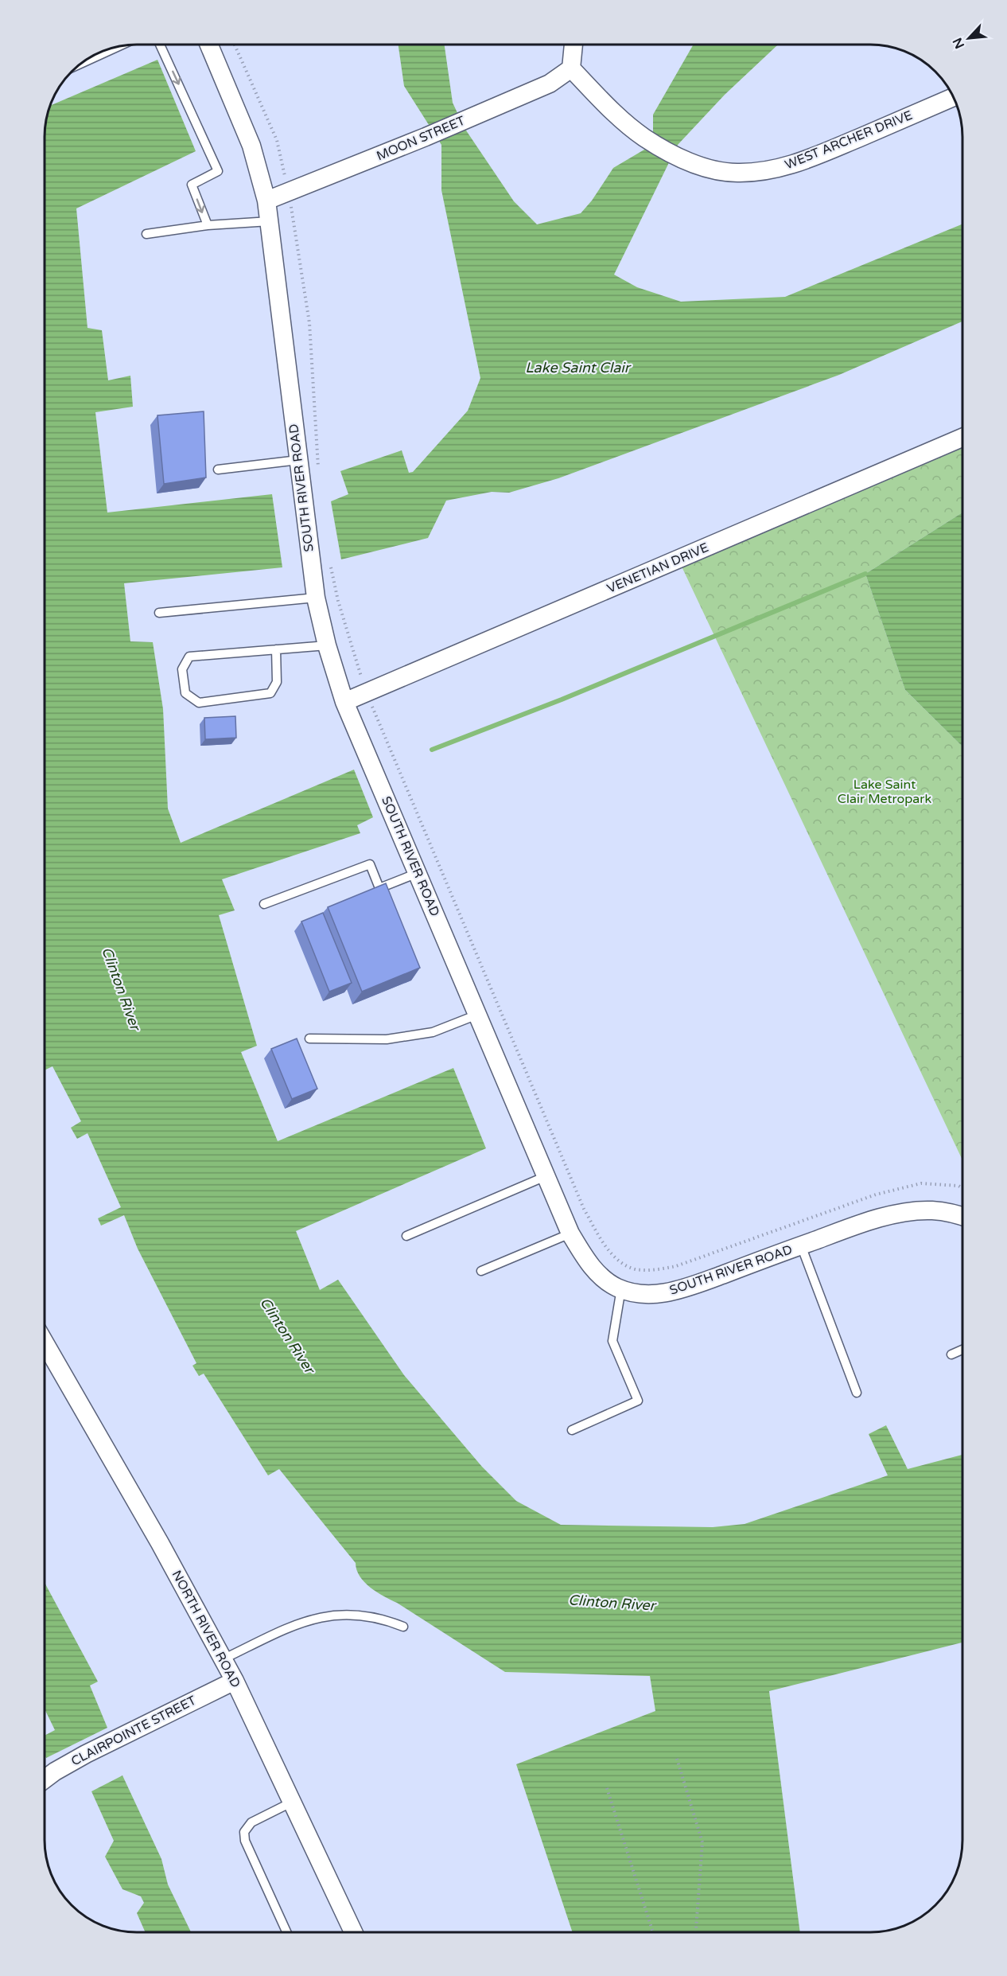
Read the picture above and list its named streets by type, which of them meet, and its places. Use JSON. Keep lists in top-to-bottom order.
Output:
{
  "streets": {
    "street": [
      "MOON STREET",
      "WEST ARCHER DRIVE",
      "SOUTH RIVER ROAD",
      "VENETIAN DRIVE",
      "NORTH RIVER ROAD",
      "CLAIRPOINTE STREET"
    ]
  },
  "crossings": [
    ["MOON STREET", "WEST ARCHER DRIVE"],
    ["MOON STREET", "SOUTH RIVER ROAD"],
    ["SOUTH RIVER ROAD", "VENETIAN DRIVE"],
    ["NORTH RIVER ROAD", "CLAIRPOINTE STREET"]
  ],
  "water": ["Lake Saint Clair", "Clinton River"],
  "parks": ["Lake Saint Clair Metropark"],
  "north": "bottom left"
}
